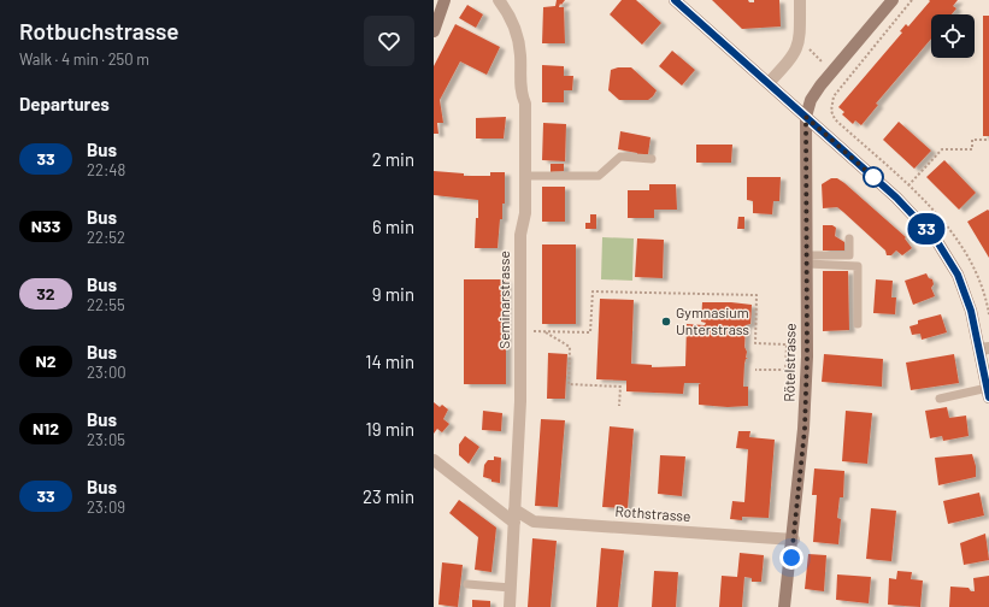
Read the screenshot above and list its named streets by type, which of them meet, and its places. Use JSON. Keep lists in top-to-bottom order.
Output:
{
  "streets": {
    "street": ["Seminarstrasse", "Rötelstrasse", "Rothstrasse"]
  },
  "crossings": [
    ["Seminarstrasse", "Rothstrasse"],
    ["Rötelstrasse", "Rothstrasse"]
  ],
  "places": ["Gymnasium Unterstrass"],
  "lines": ["bus line 33"],
  "page": {
    "heading": [
      ["Rotbuchstrasse", "Walk · 4 min · 250 m"],
      "Departures"
    ],
    "on_map": "33",
    "list": [
      {
        "mark": "33",
        "name": "Bus",
        "note": "22:48",
        "value": "2 min"
      },
      {
        "mark": "N33",
        "name": "Bus",
        "note": "22:52",
        "value": "6 min"
      },
      {
        "mark": "32",
        "name": "Bus",
        "note": "22:55",
        "value": "9 min"
      },
      {
        "mark": "N2",
        "name": "Bus",
        "note": "23:00",
        "value": "14 min"
      },
      {
        "mark": "N12",
        "name": "Bus",
        "note": "23:05",
        "value": "19 min"
      },
      {
        "mark": "33",
        "name": "Bus",
        "note": "23:09",
        "value": "23 min"
      }
    ]
  }
}
